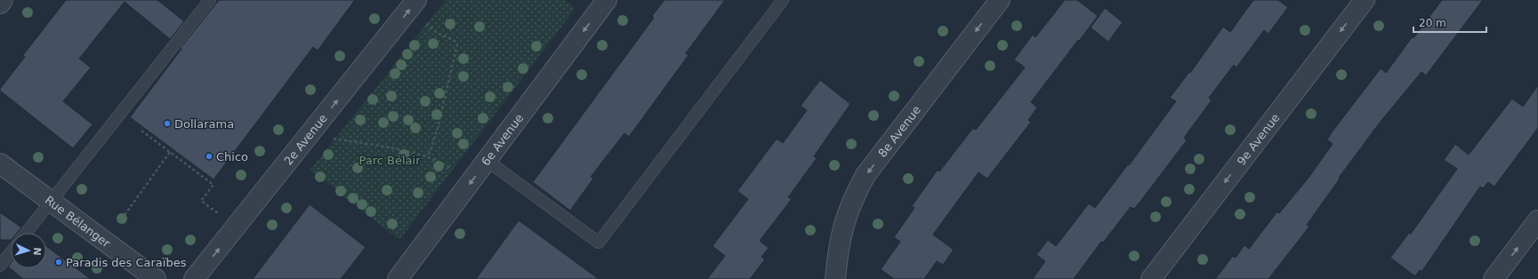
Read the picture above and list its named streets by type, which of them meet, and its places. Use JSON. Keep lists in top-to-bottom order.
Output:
{
  "streets": {
    "street": [
      "8e Avenue",
      "2e Avenue",
      "6e Avenue",
      "9e Avenue",
      "Rue Bélanger"
    ]
  },
  "one_way": [
    "8e Avenue",
    "2e Avenue",
    "6e Avenue",
    "9e Avenue"
  ],
  "parks": ["Parc Bélair"],
  "places": ["Dollarama", "Chico", "Paradis des Caraïbes"],
  "scale_bar": "20 m",
  "north": "right"
}
